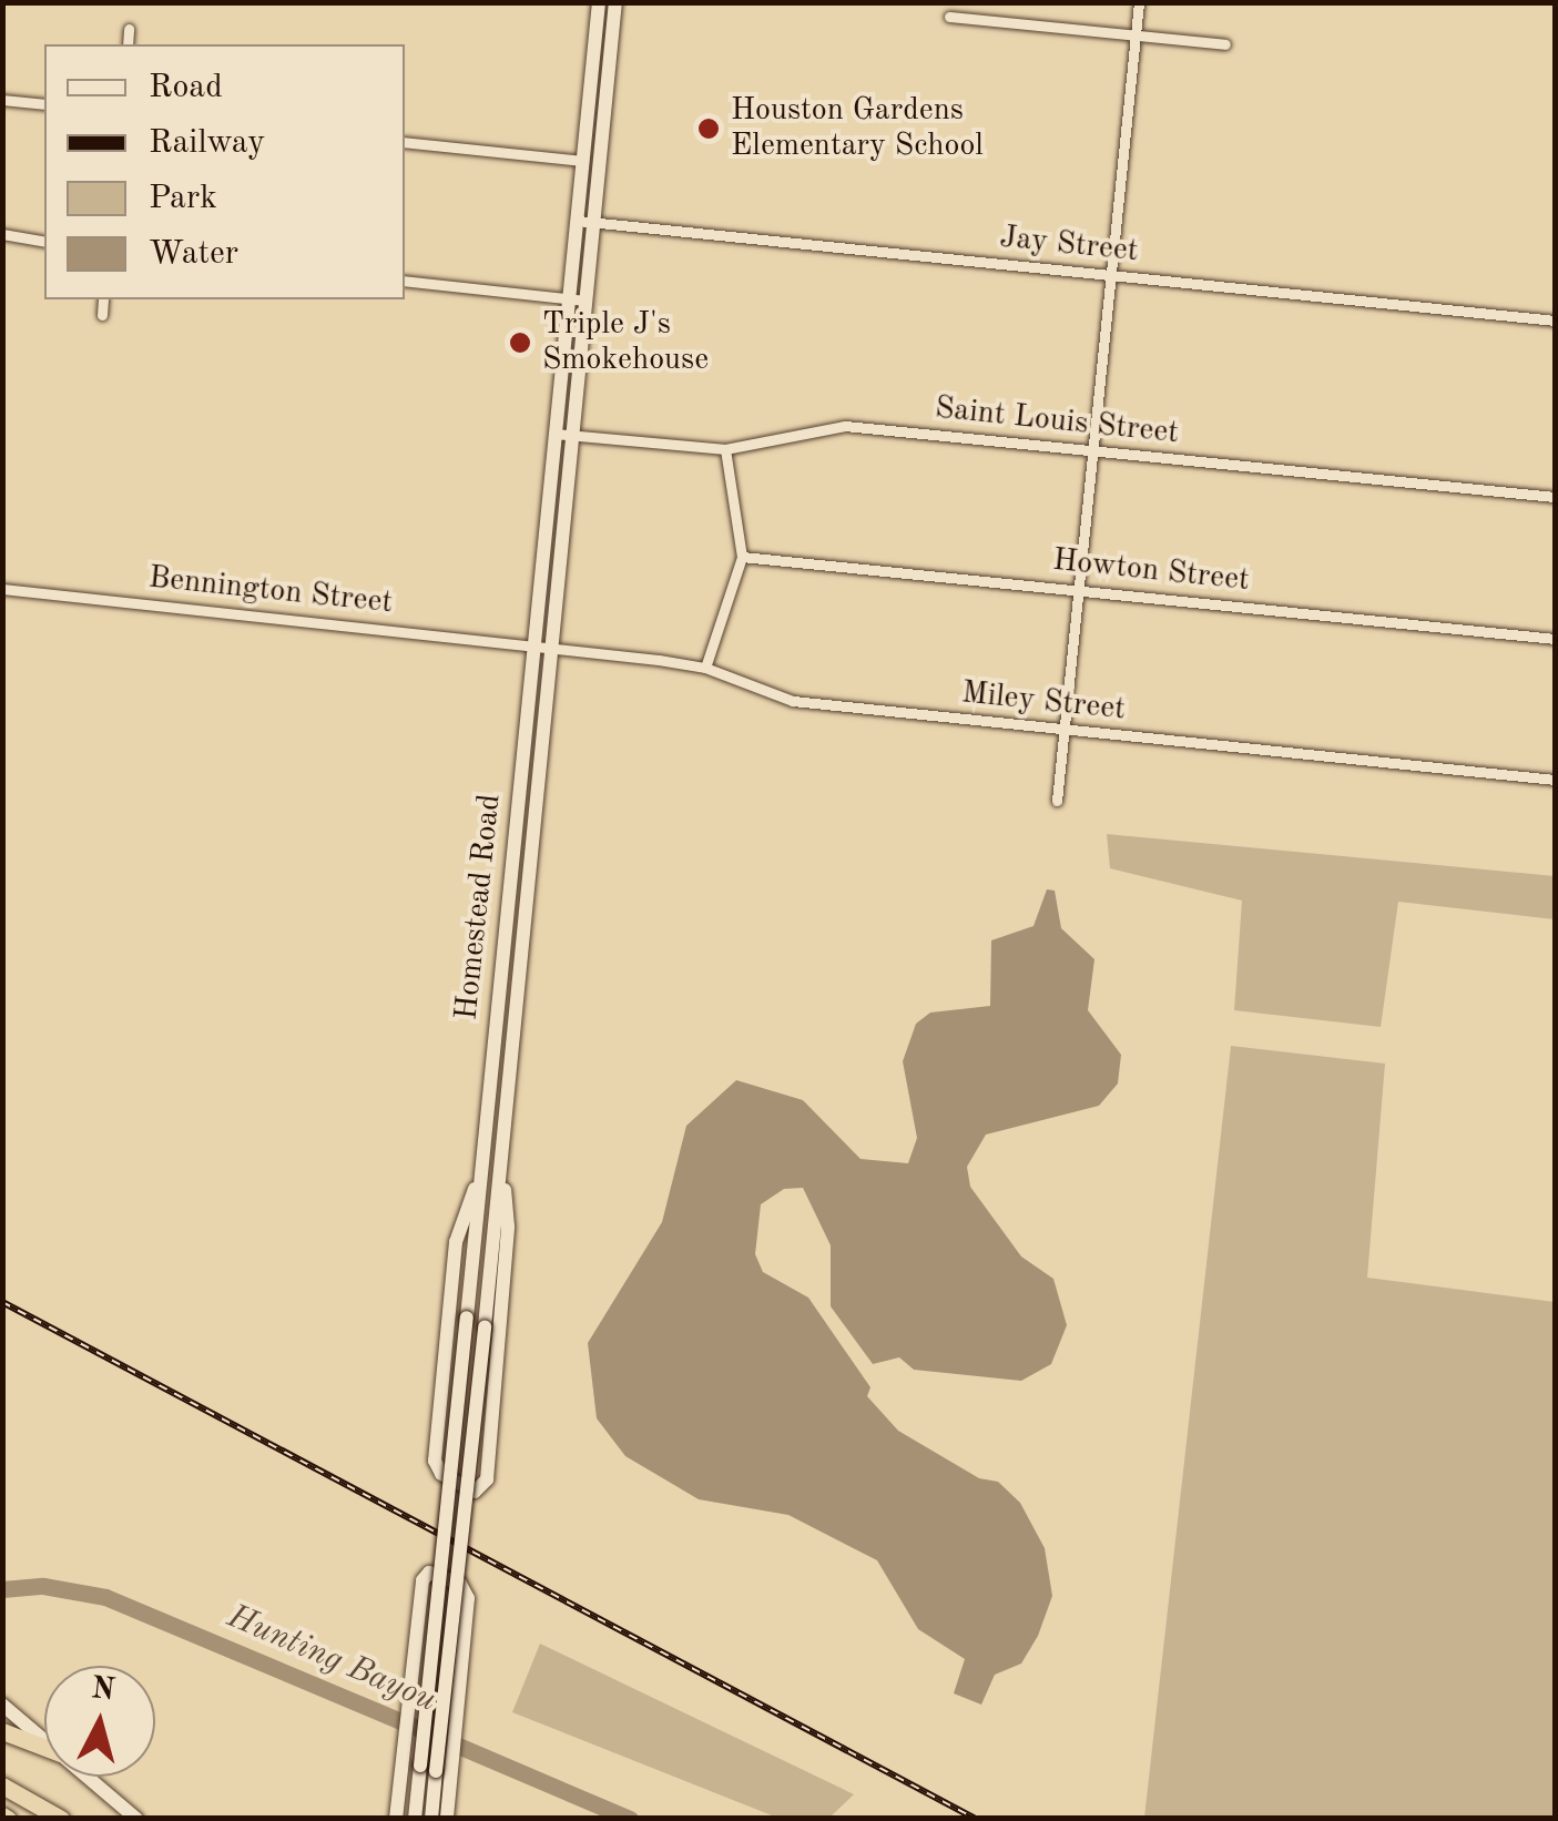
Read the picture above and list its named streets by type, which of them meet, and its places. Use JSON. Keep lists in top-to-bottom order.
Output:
{
  "streets": {
    "main road": ["Homestead Road"],
    "street": [
      "Jay Street",
      "Saint Louis Street",
      "Howton Street",
      "Bennington Street",
      "Miley Street"
    ]
  },
  "crossings": [
    ["Jay Street", "Homestead Road"],
    ["Saint Louis Street", "Homestead Road"],
    ["Bennington Street", "Miley Street"],
    ["Bennington Street", "Homestead Road"],
    ["Miley Street", "Homestead Road"]
  ],
  "water": ["Hunting Bayou"],
  "places": ["Houston Gardens Elementary School", "Triple J's Smokehouse"],
  "legend": [
    "Road",
    "Railway",
    "Park",
    "Water"
  ],
  "north": "top"
}
